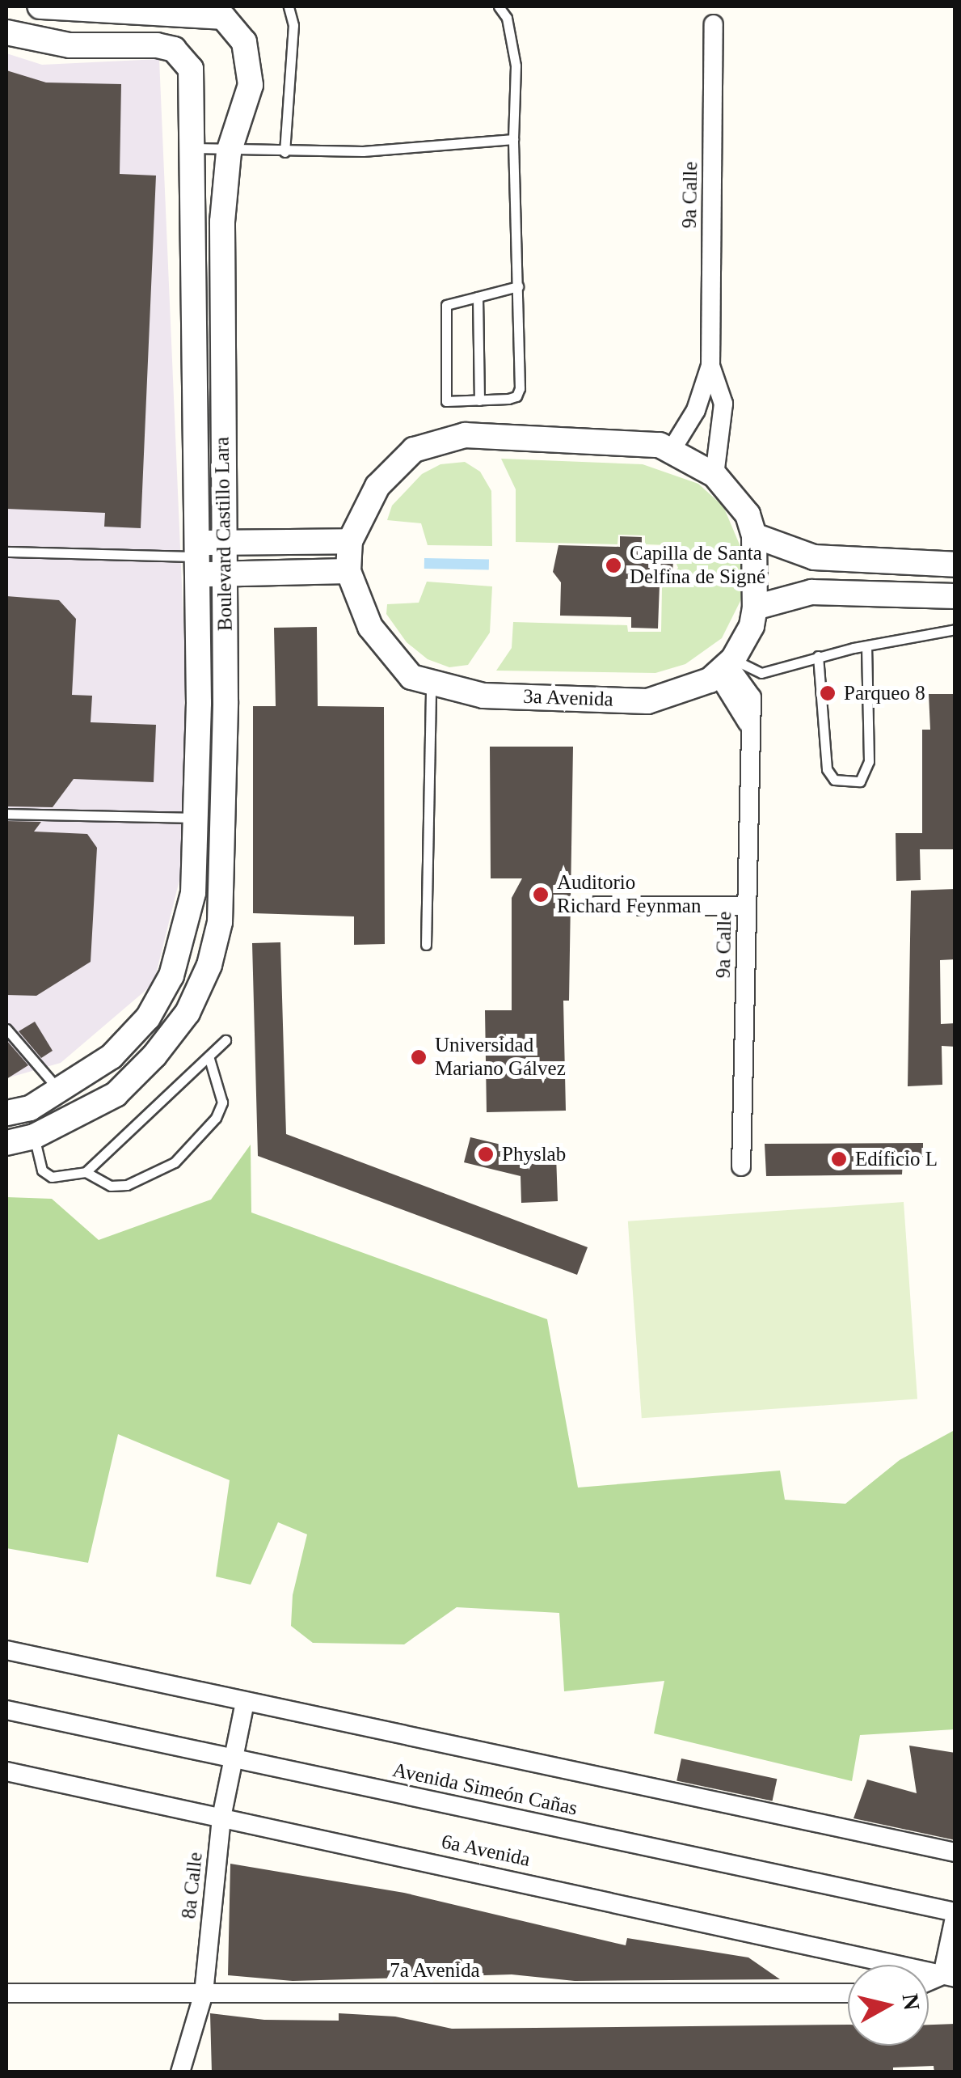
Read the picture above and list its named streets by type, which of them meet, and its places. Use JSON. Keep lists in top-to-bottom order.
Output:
{
  "streets": {
    "street": [
      "9a Calle",
      "Boulevard Castillo Lara",
      "3a Avenida",
      "Avenida Simeón Cañas",
      "6a Avenida",
      "8a Calle",
      "7a Avenida"
    ]
  },
  "crossings": [
    ["9a Calle", "3a Avenida"],
    ["Avenida Simeón Cañas", "8a Calle"],
    ["6a Avenida", "8a Calle"],
    ["8a Calle", "7a Avenida"]
  ],
  "places": [
    "Capilla de Santa Delfina de Signé",
    "Parqueo 8",
    "Auditorio Richard Feynman",
    "Universidad Mariano Gálvez",
    "Physlab",
    "Edificio L"
  ],
  "north": "right"
}
